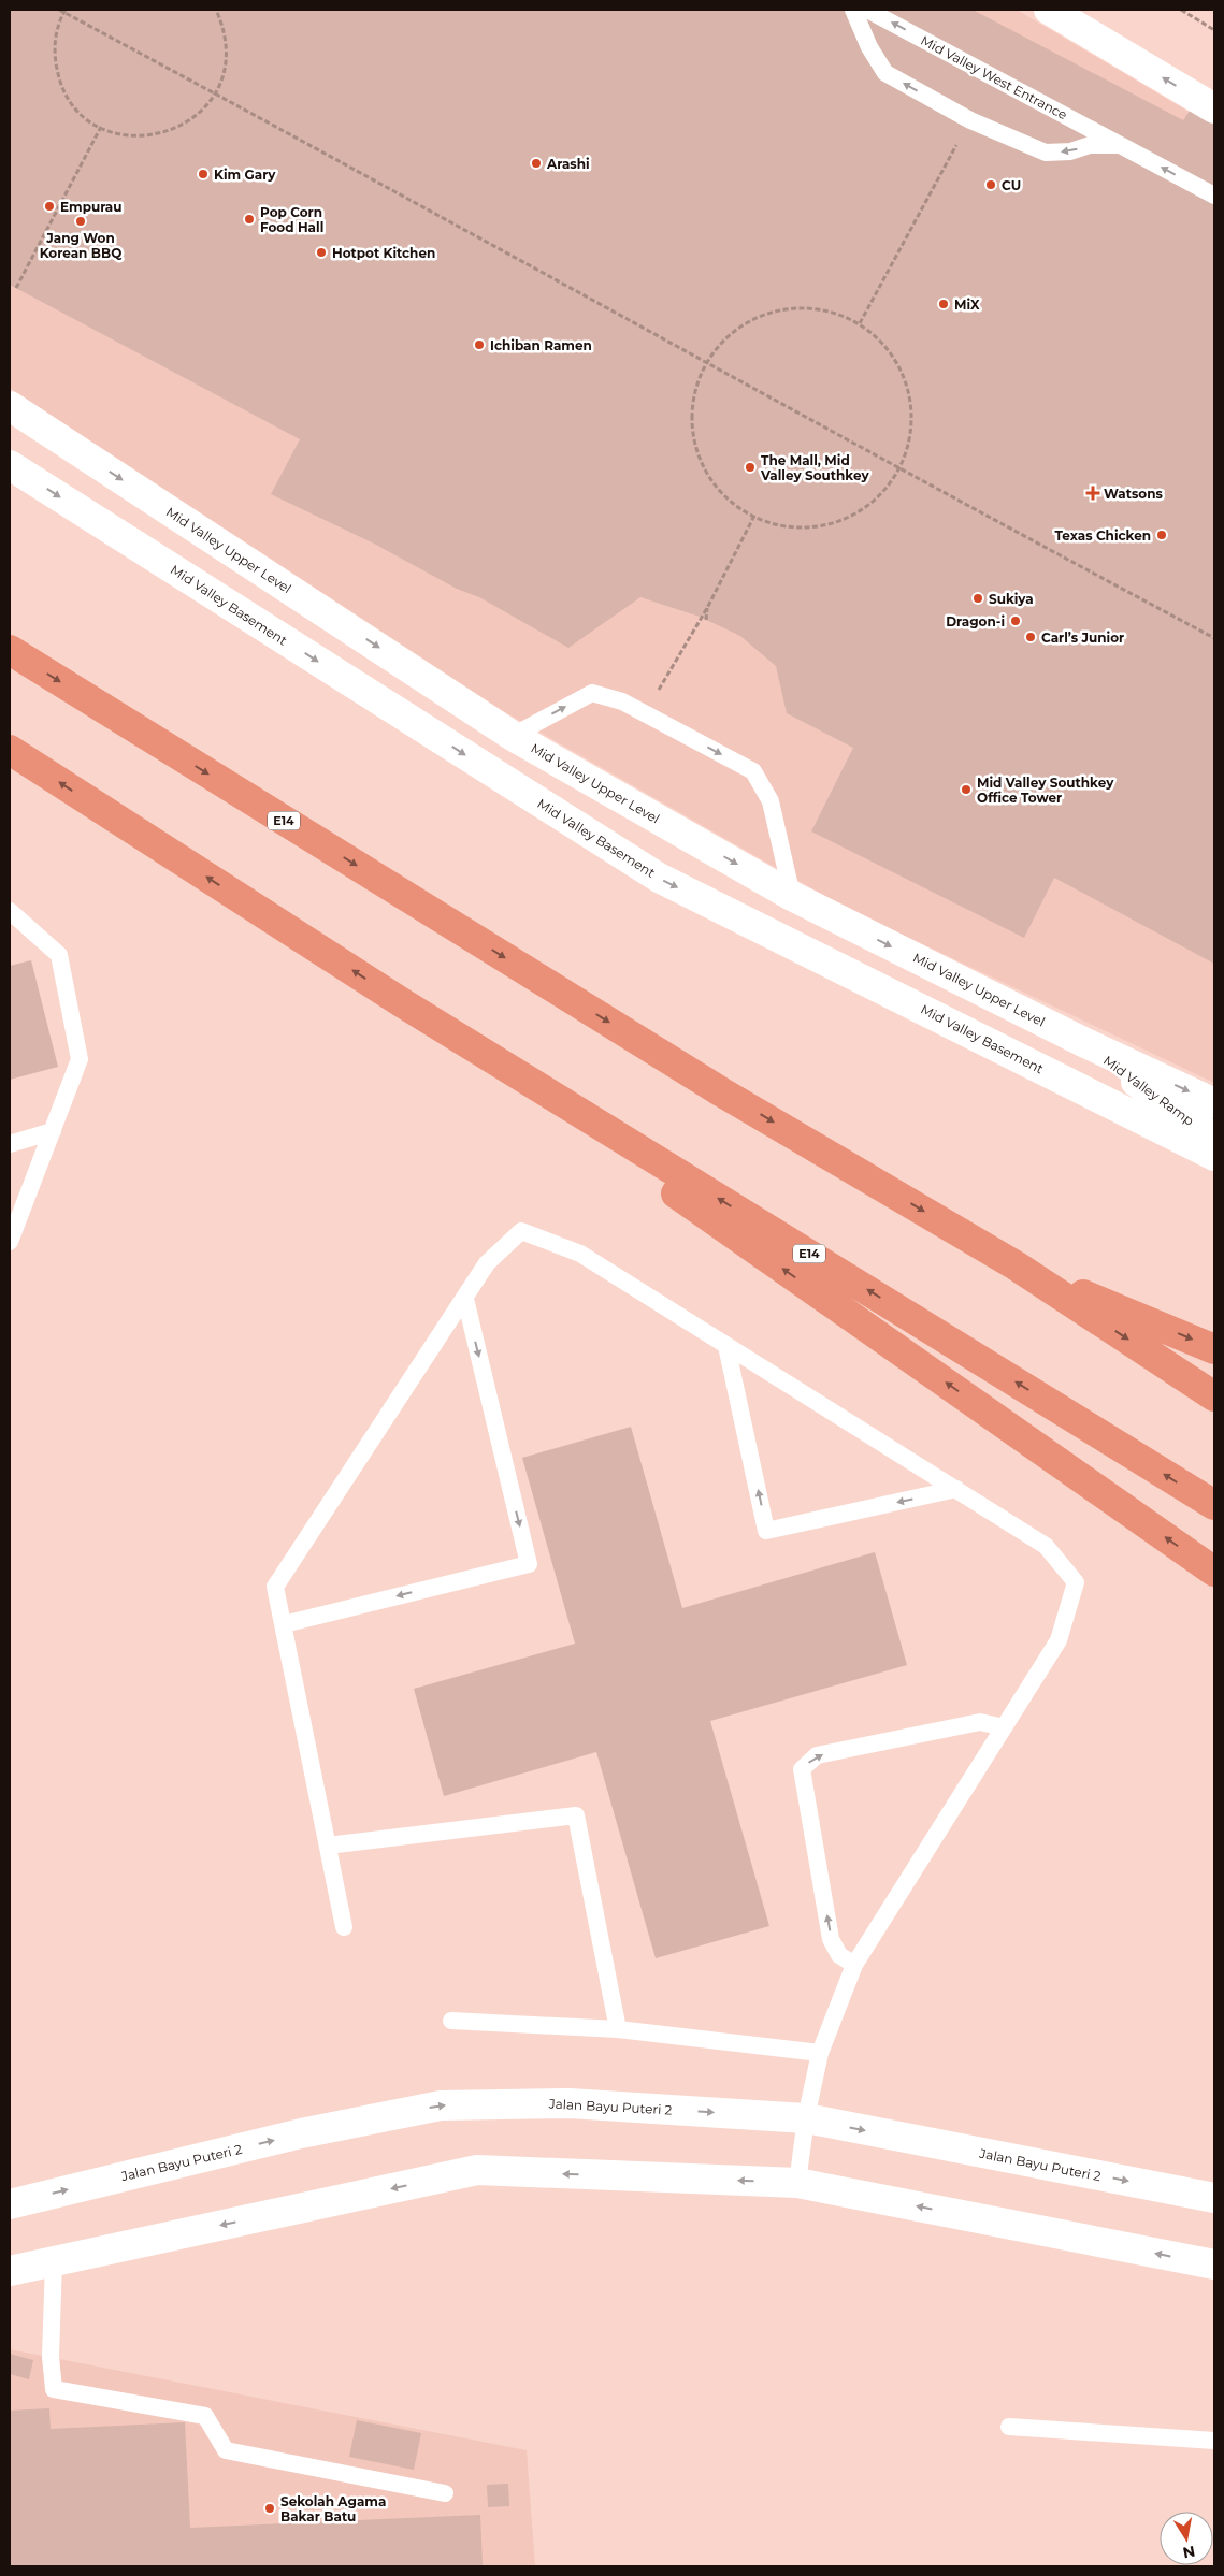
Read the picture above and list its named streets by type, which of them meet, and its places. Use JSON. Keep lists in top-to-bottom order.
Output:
{
  "streets": {
    "highway": ["E14"],
    "street": [
      "Mid Valley Upper Level",
      "Mid Valley Basement",
      "Mid Valley Ramp",
      "Jalan Bayu Puteri 2"
    ],
    "lane": ["Mid Valley West Entrance"]
  },
  "crossings": [
    ["Mid Valley Upper Level", "Mid Valley Ramp"]
  ],
  "one_way": ["Mid Valley West Entrance", "Mid Valley Upper Level", "Mid Valley Basement"],
  "places": {
    "other": [
      "Arashi",
      "Kim Gary",
      "CU",
      "Empurau",
      "Pop Corn Food Hall",
      "Jang Won Korean BBQ",
      "Hotpot Kitchen",
      "MiX",
      "Ichiban Ramen",
      "The Mall, Mid Valley Southkey",
      "Texas Chicken",
      "Sukiya",
      "Dragon-i",
      "Carl’s Junior",
      "Mid Valley Southkey Office Tower",
      "Sekolah Agama Bakar Batu"
    ],
    "health": ["Watsons"]
  },
  "north": "bottom"
}
